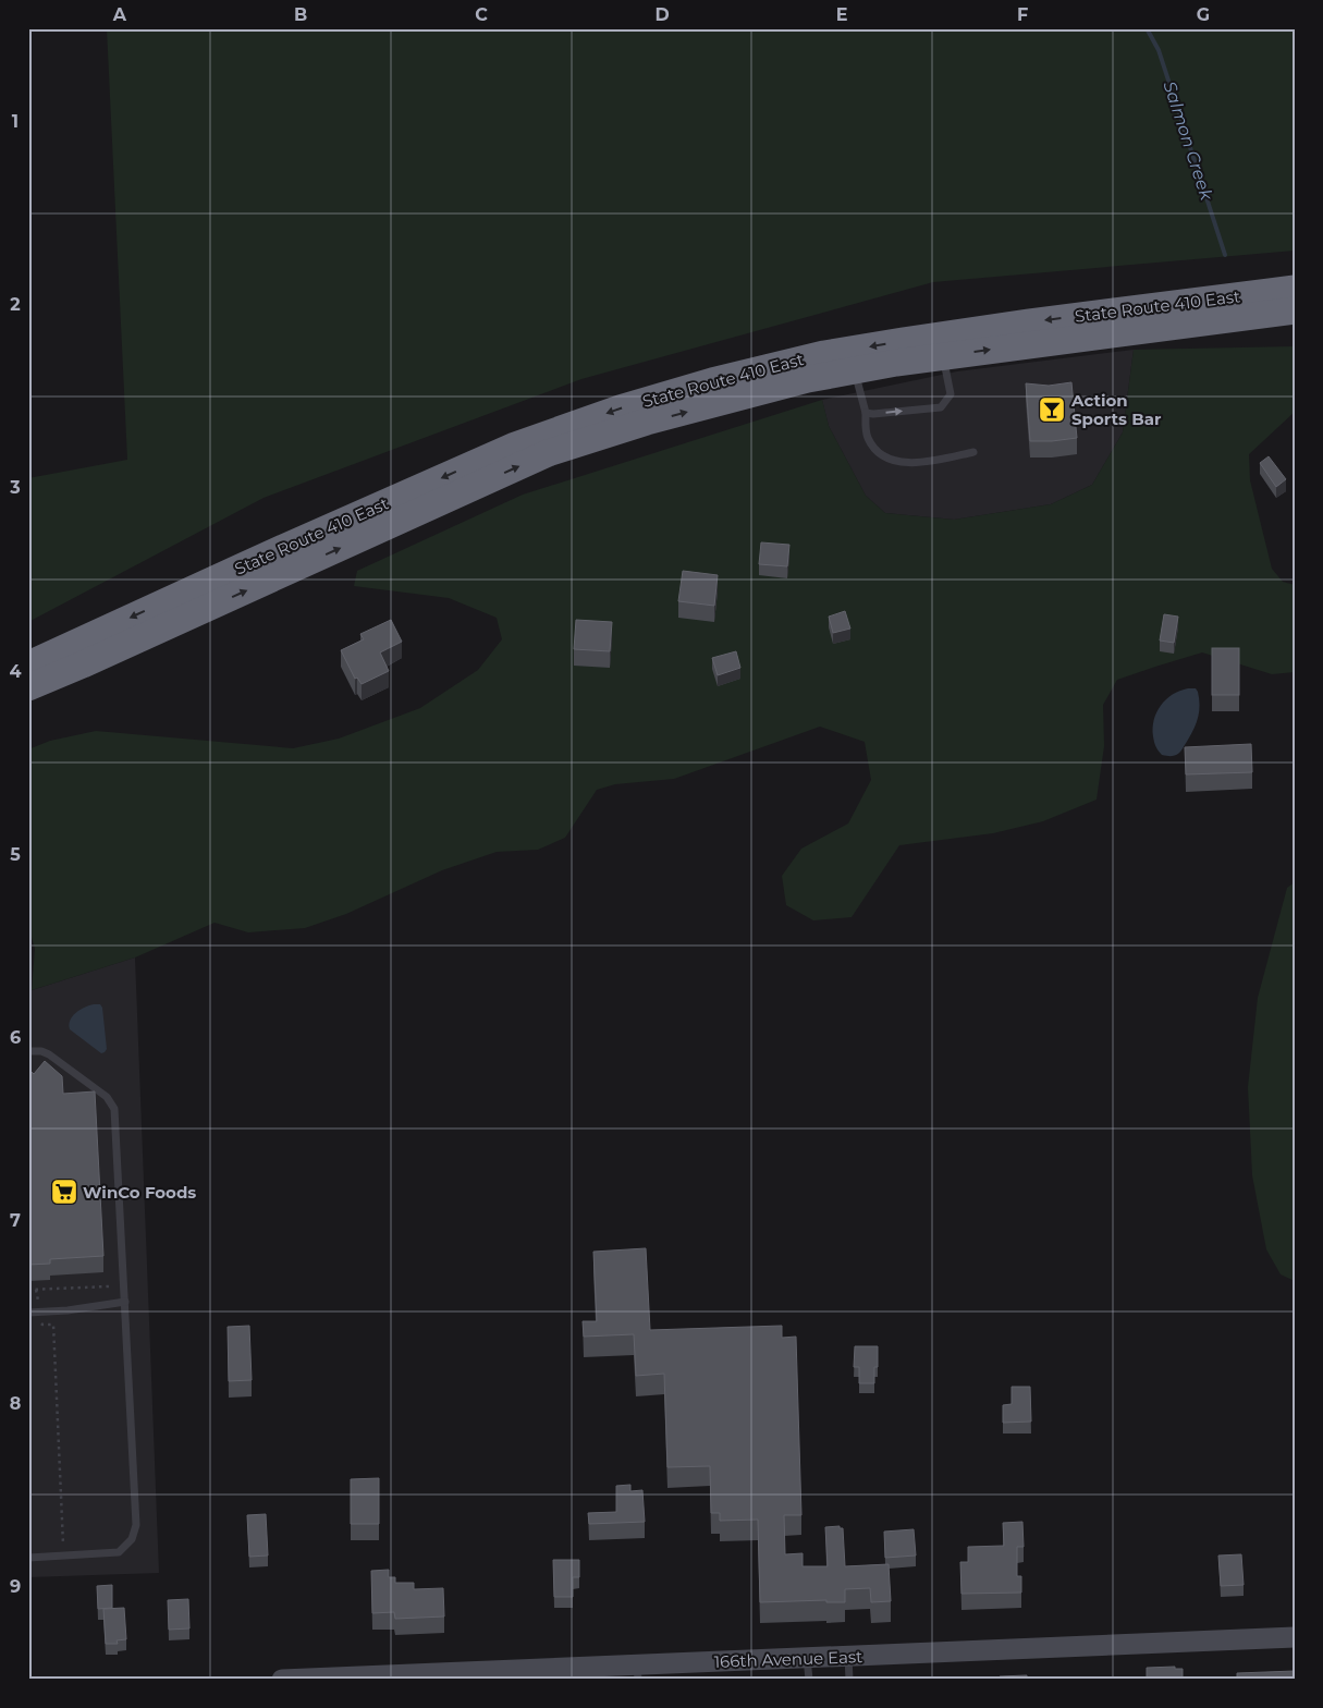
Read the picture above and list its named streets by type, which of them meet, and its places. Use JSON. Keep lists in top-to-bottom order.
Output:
{
  "streets": {
    "highway": ["State Route 410 East"],
    "street": ["166th Avenue East"]
  },
  "water": ["Salmon Creek"],
  "places": {
    "bar": ["Action Sports Bar"],
    "supermarket": ["WinCo Foods"]
  },
  "grid": {
    "columns": [
      "A",
      "B",
      "C",
      "D",
      "E",
      "F",
      "G"
    ],
    "rows": [
      "1",
      "2",
      "3",
      "4",
      "5",
      "6",
      "7",
      "8",
      "9"
    ]
  }
}
